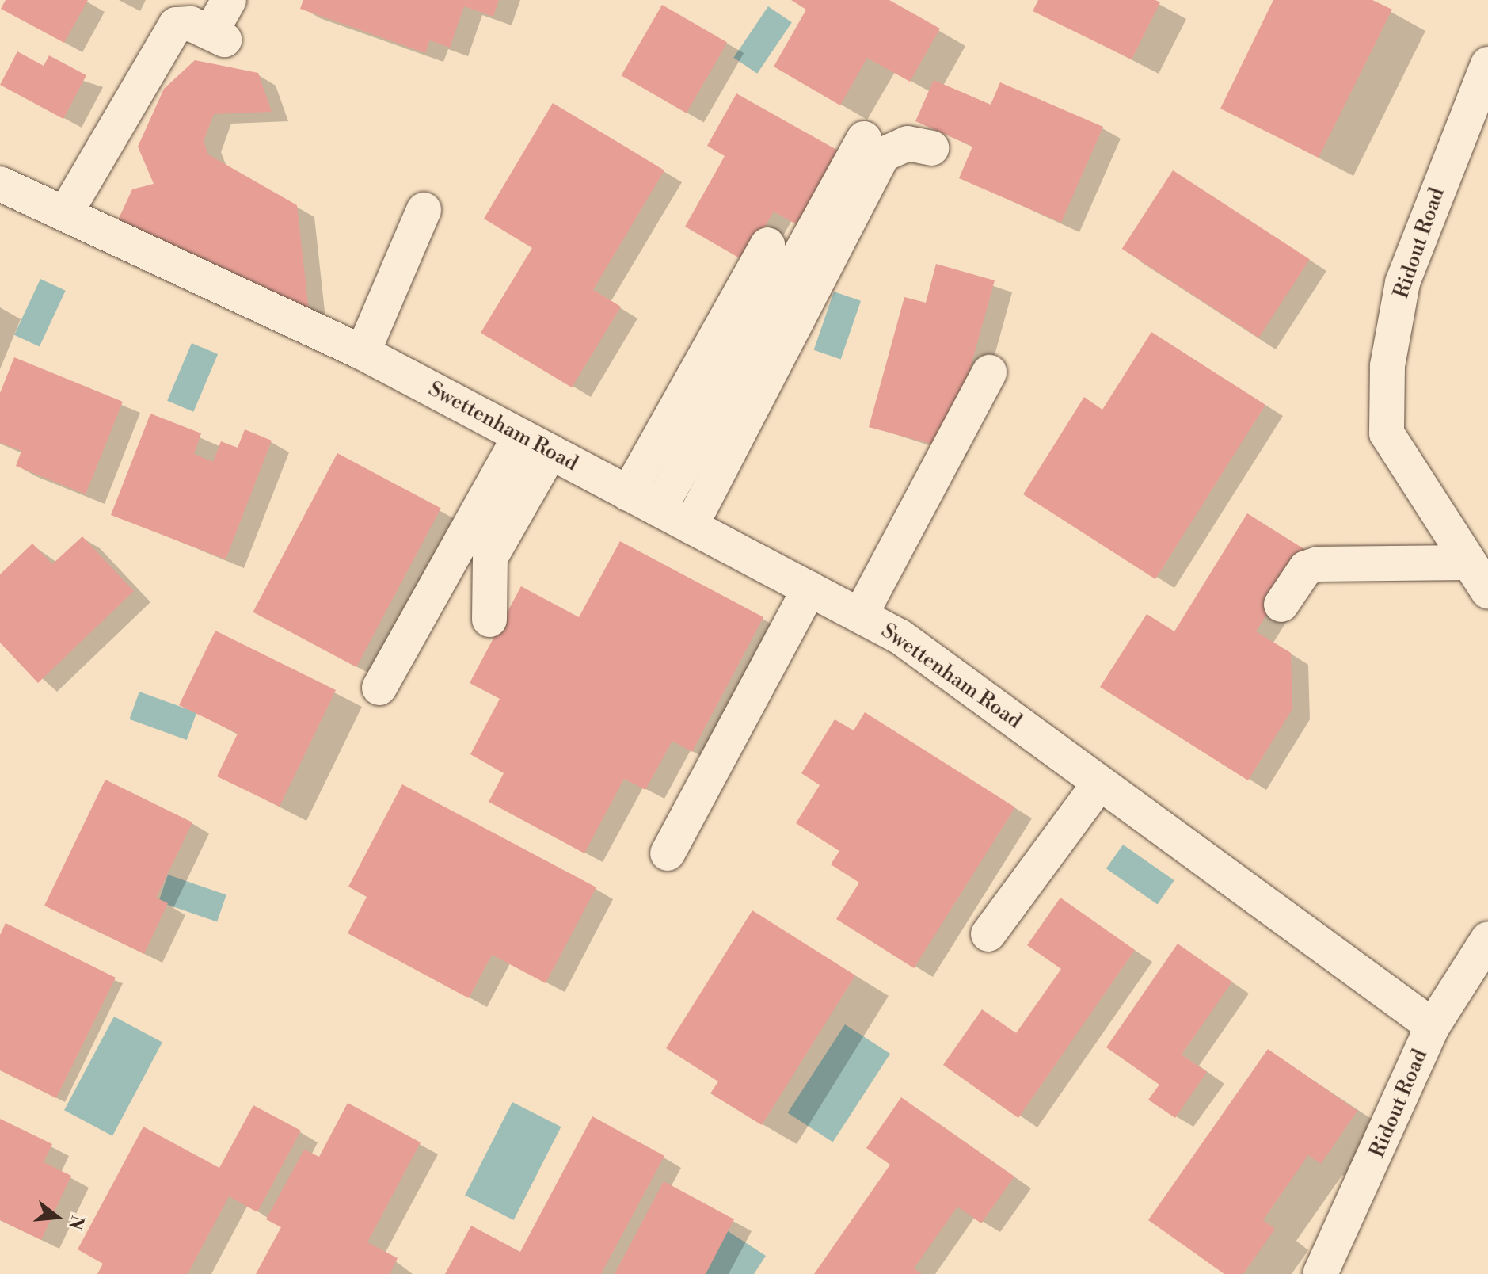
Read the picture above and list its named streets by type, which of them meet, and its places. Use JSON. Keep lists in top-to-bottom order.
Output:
{
  "streets": {
    "street": ["Ridout Road", "Swettenham Road"]
  },
  "crossings": [
    ["Ridout Road", "Swettenham Road"]
  ],
  "north": "right"
}
